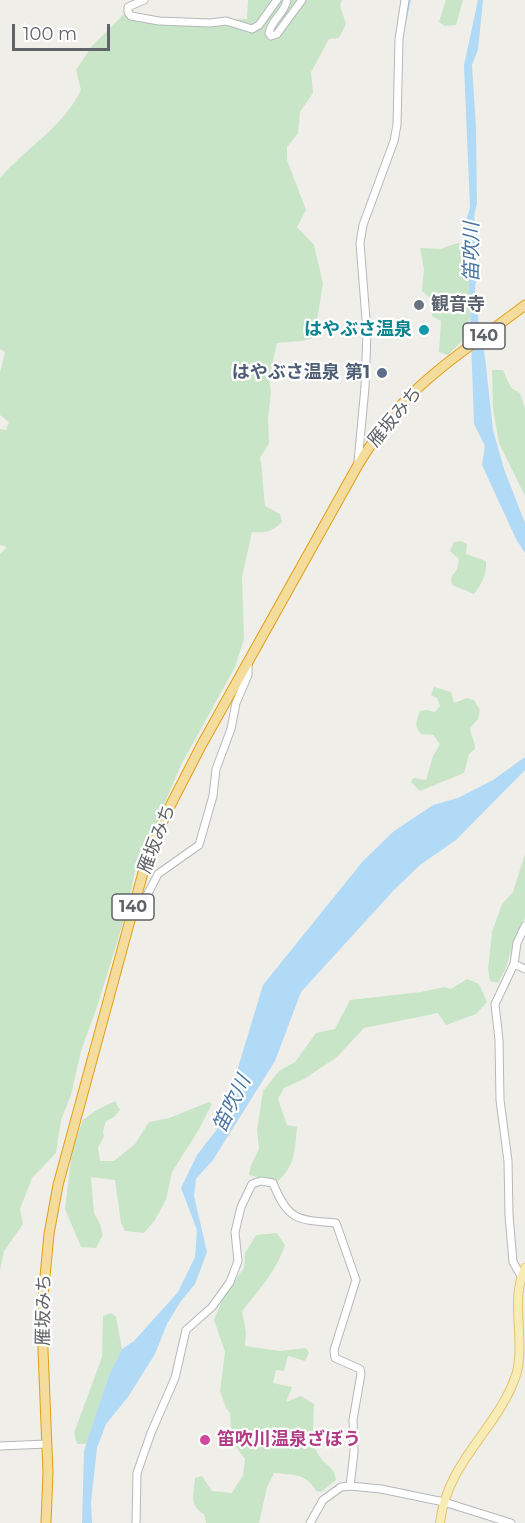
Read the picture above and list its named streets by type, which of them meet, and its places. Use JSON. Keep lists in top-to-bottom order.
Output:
{
  "streets": {
    "highway": ["140", "雁坂みち"]
  },
  "water": ["笛吹川"],
  "places": [
    "観音寺",
    "はやぶさ温泉",
    "はやぶさ温泉 第1",
    "笛吹川温泉ざぼう"
  ],
  "scale_bar": "100 m"
}
